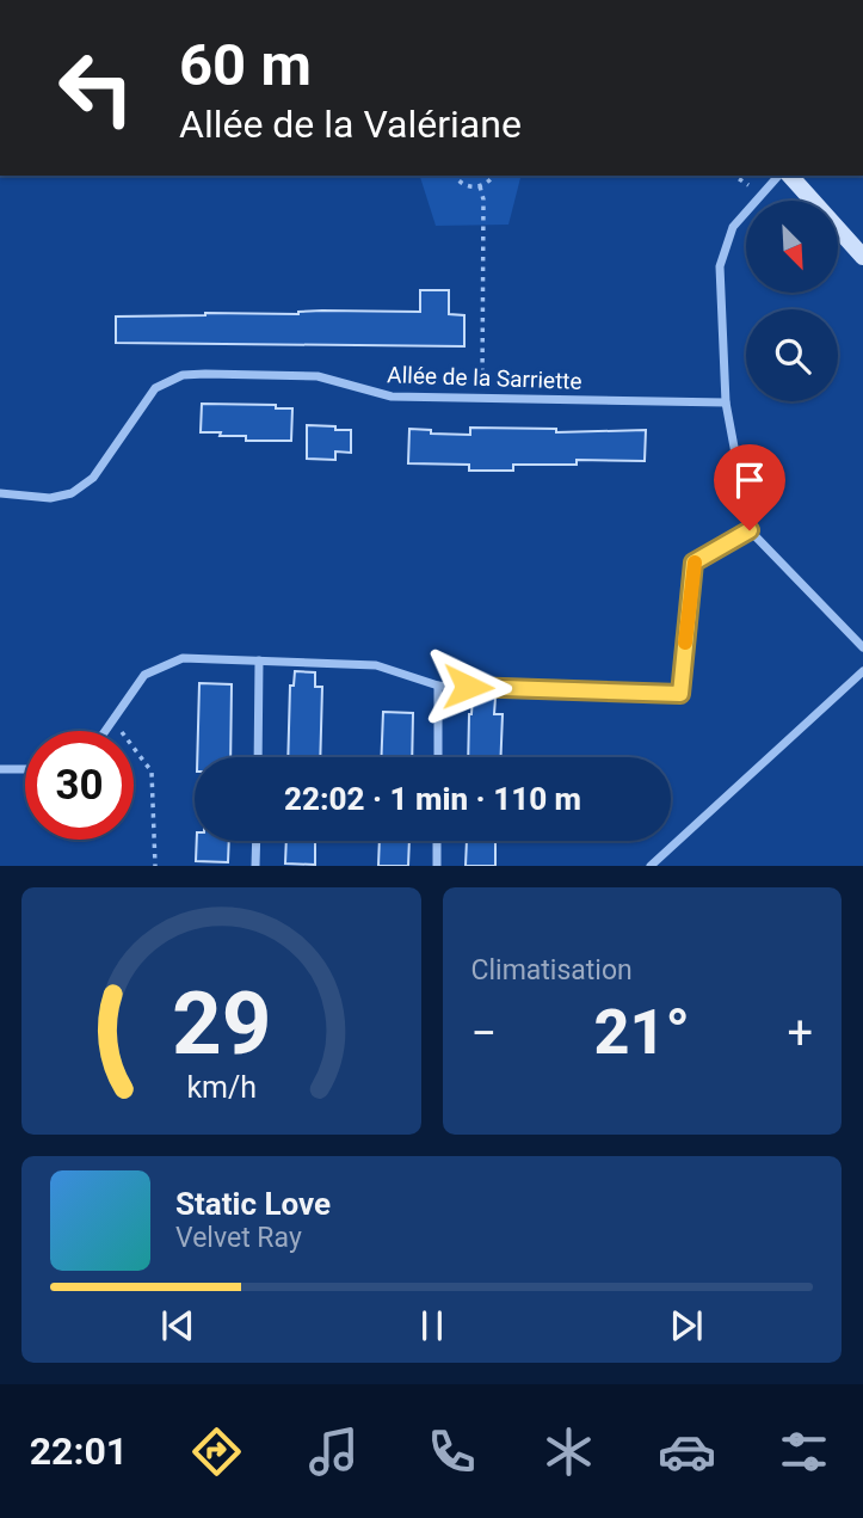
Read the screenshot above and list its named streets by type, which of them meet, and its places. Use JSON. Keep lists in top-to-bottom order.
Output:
{
  "streets": {
    "street": ["Allée de la Sarriette"]
  },
  "north": "bottom right",
  "page": {
    "turn": ["60 m", "Allée de la Valériane"],
    "limit": "30",
    "trip": "22:02 · 1 min · 110 m",
    "tile": "Climatisation",
    "heat": ["−", "21°", "+"],
    "song": ["Static Love", "Velvet Ray"],
    "tabs": "22:01",
    "gauge": ["29", "km/h"]
  }
}
